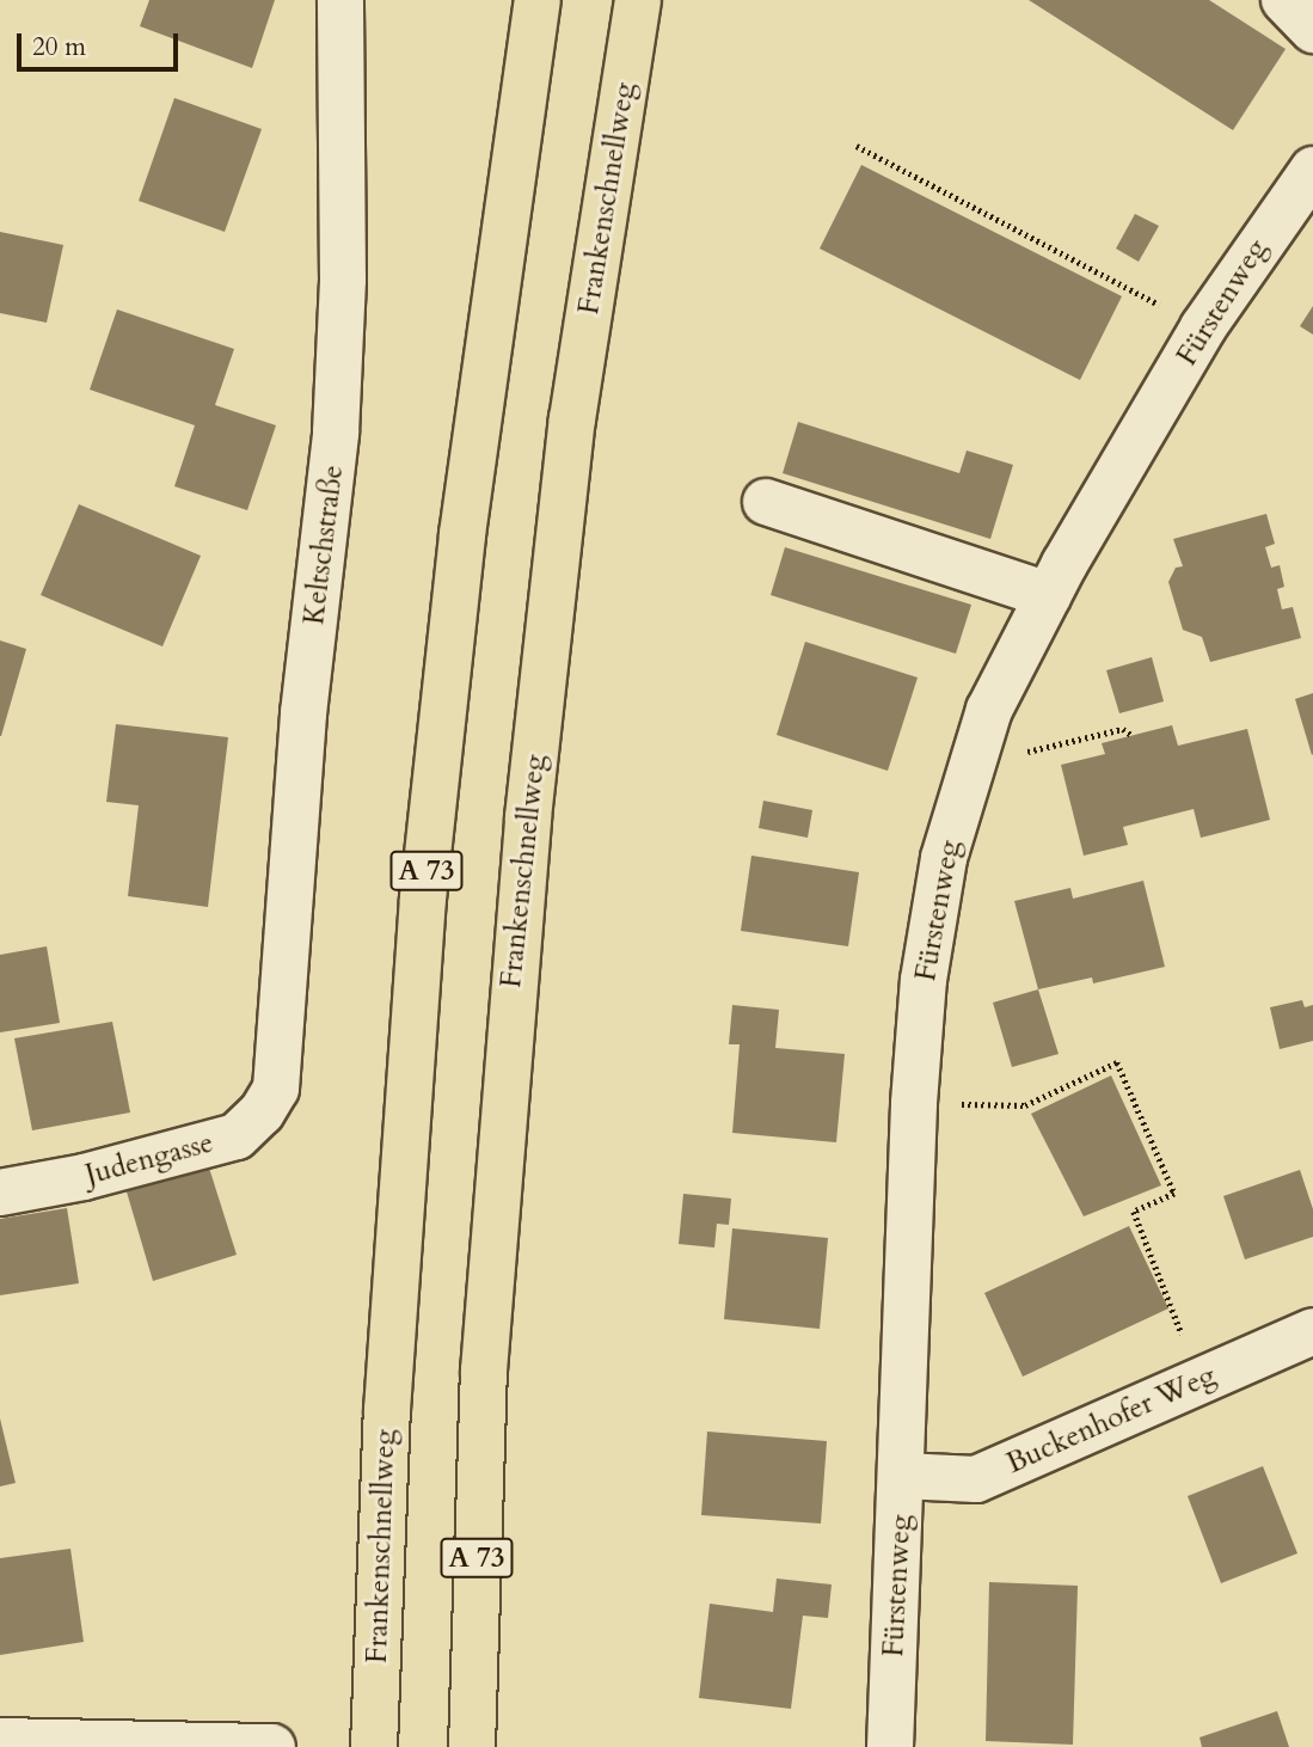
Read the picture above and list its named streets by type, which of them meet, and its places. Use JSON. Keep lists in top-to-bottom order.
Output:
{
  "streets": {
    "highway": ["Frankenschnellweg", "A 73"],
    "street": [
      "Fürstenweg",
      "Keltschstraße",
      "Judengasse",
      "Buckenhofer Weg"
    ]
  },
  "crossings": [
    ["Fürstenweg", "Buckenhofer Weg"],
    ["Keltschstraße", "Judengasse"]
  ],
  "scale_bar": "20 m"
}
